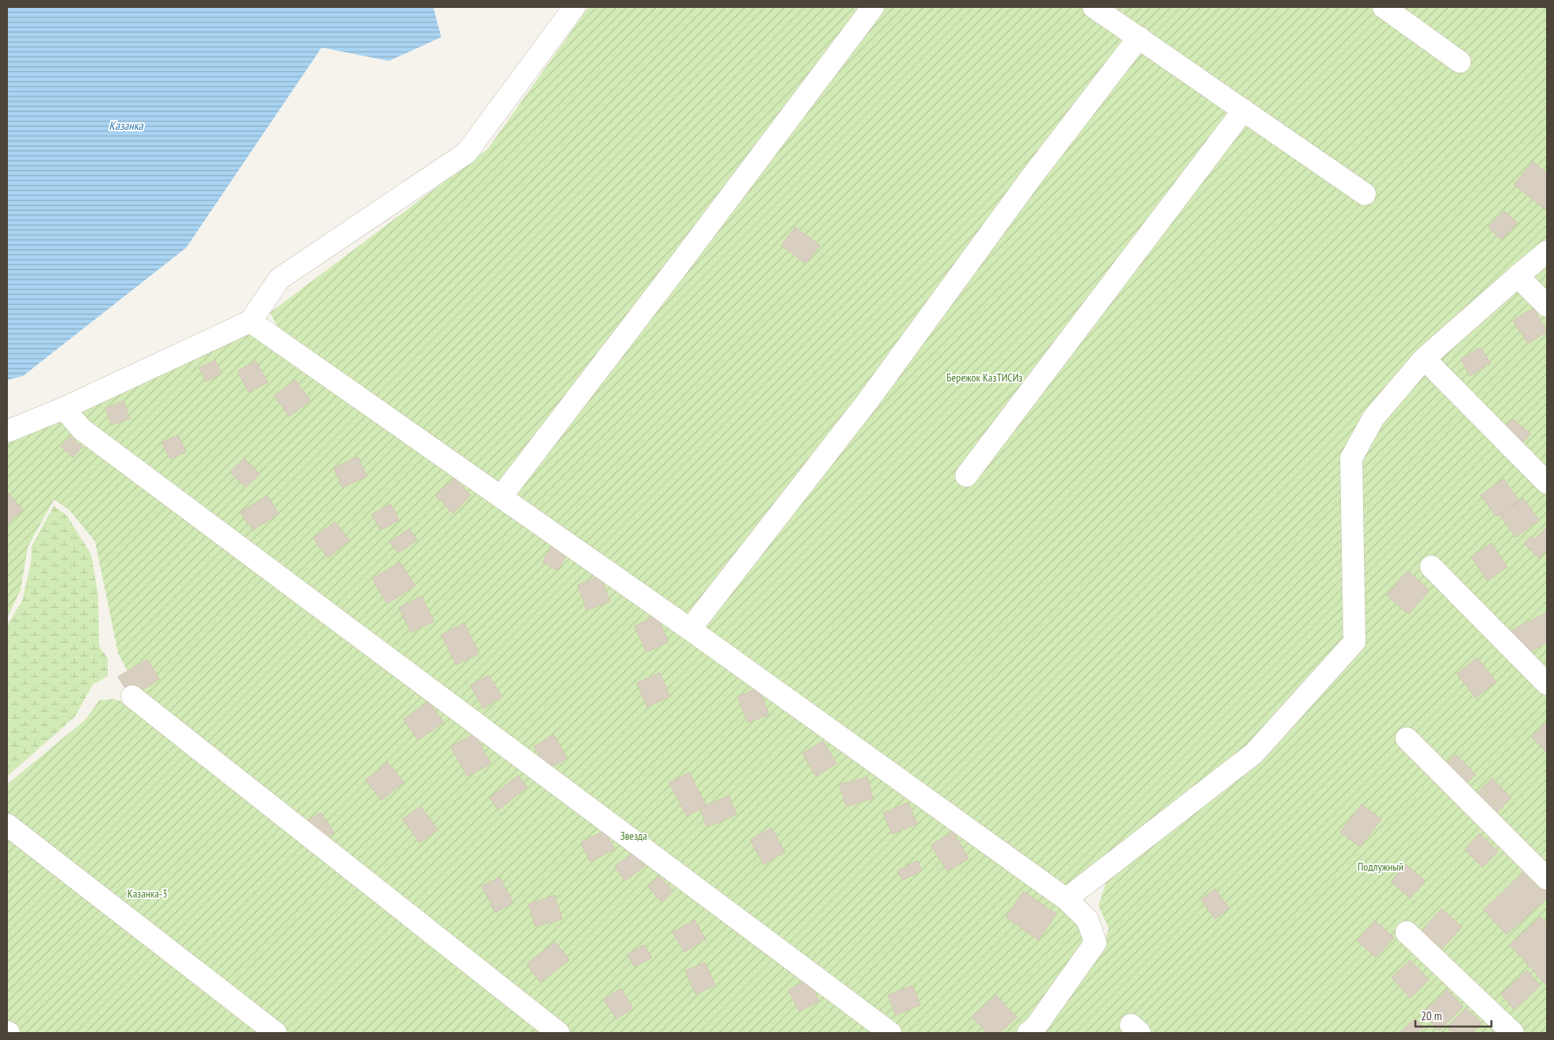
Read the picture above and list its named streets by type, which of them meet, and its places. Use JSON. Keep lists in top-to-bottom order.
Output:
{
  "water": ["Казанка"],
  "parks": [
    "Бережок КазТИСИз",
    "Звезда",
    "Подлужный",
    "Казанка-3"
  ],
  "scale_bar": "20 m"
}
